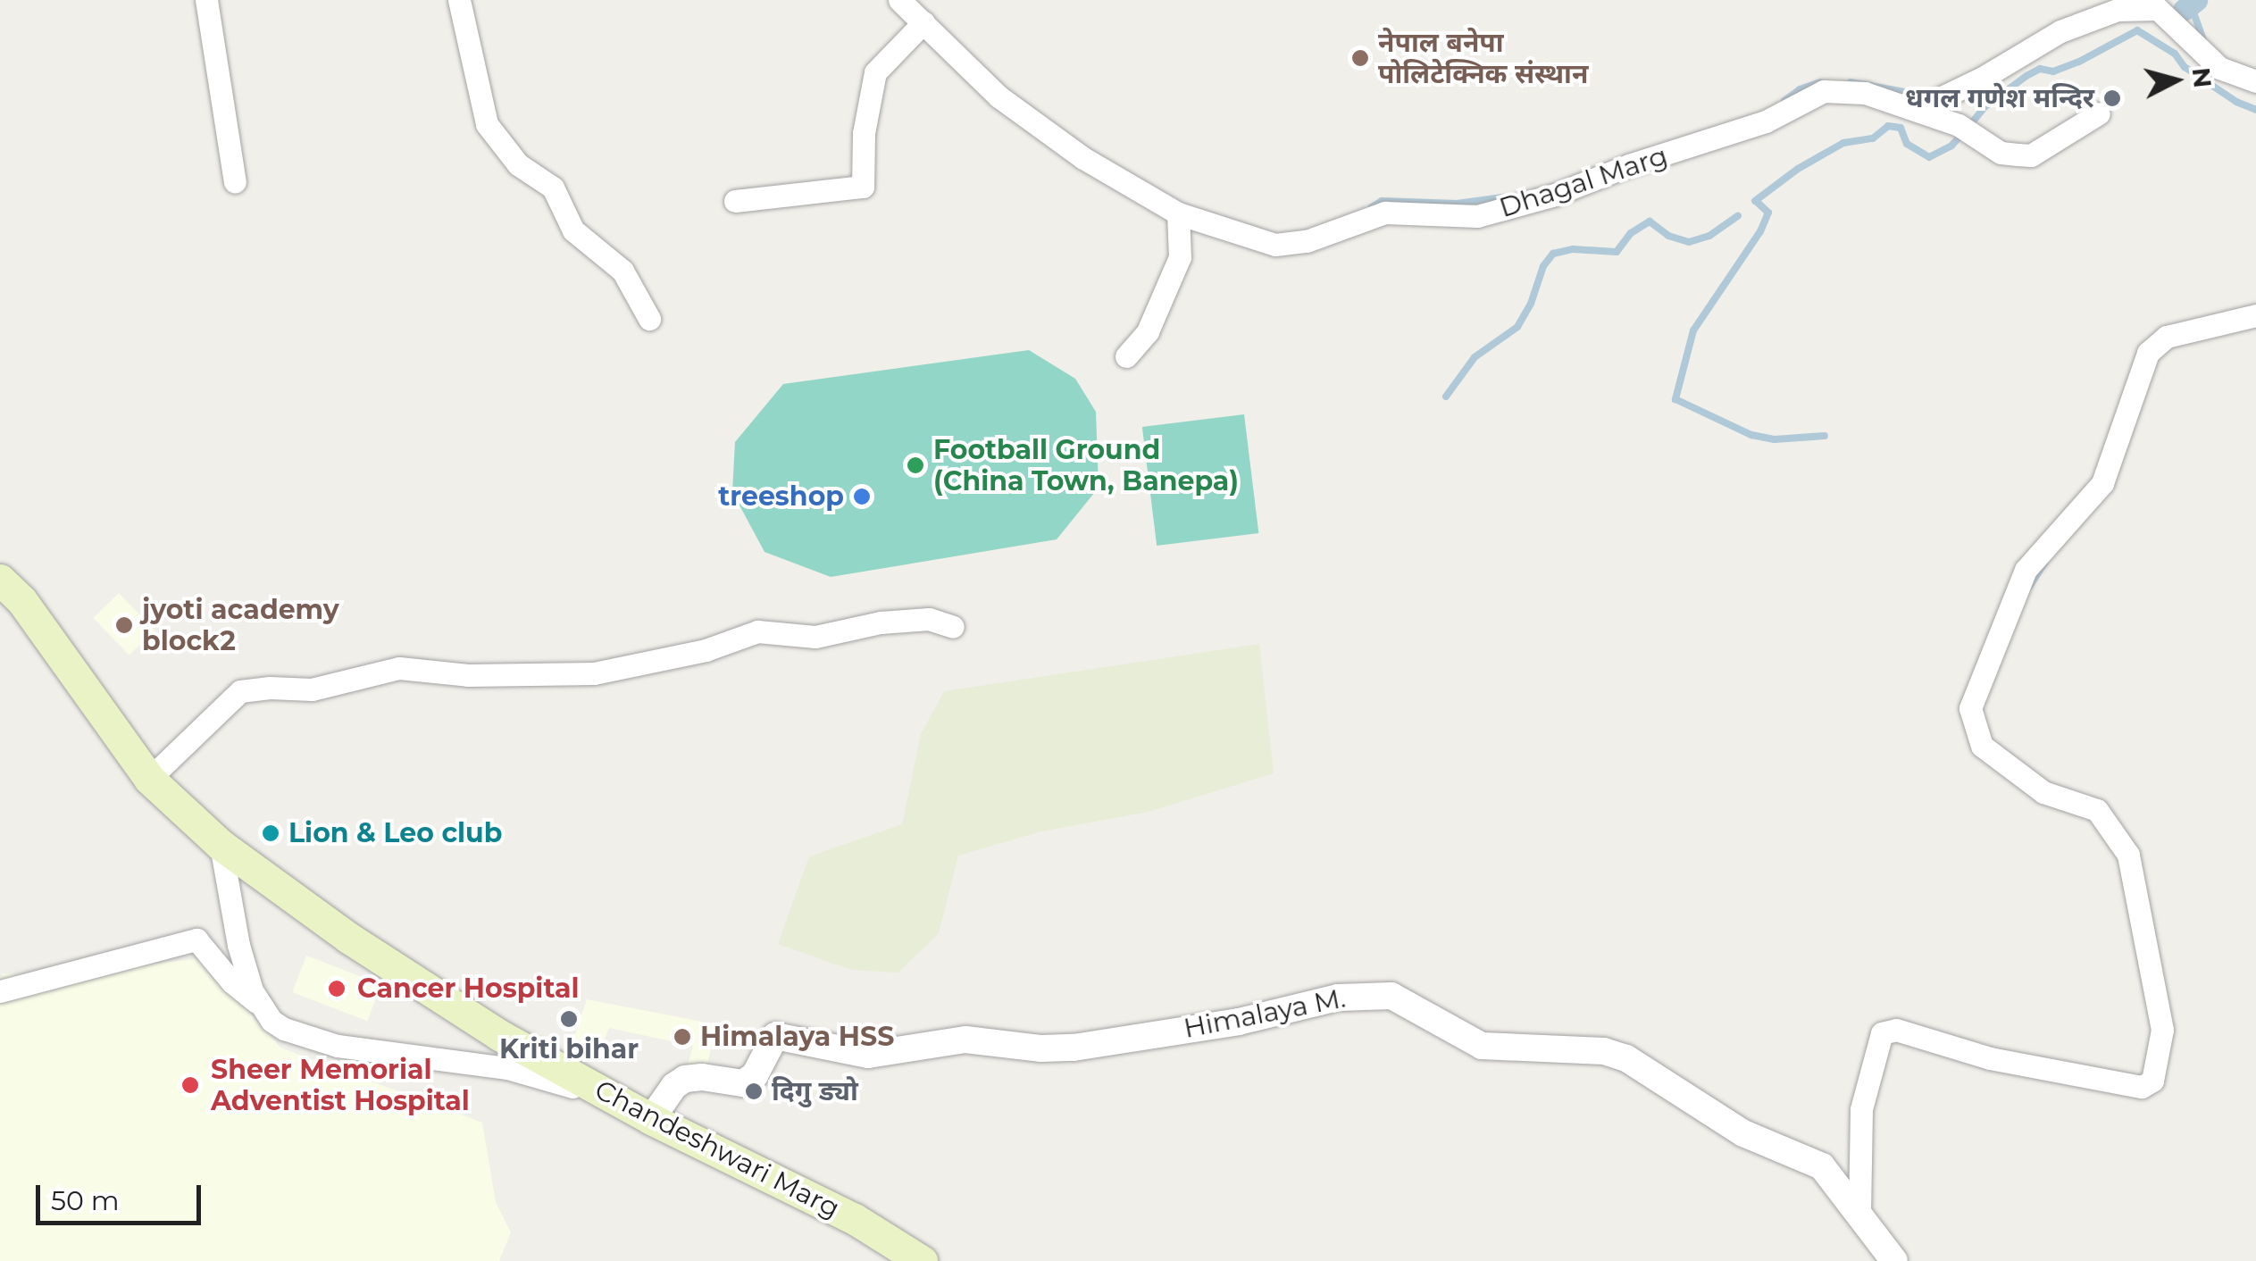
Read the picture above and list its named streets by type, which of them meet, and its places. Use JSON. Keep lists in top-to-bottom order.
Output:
{
  "streets": {
    "main road": ["Chandeshwari Marg"],
    "street": ["Dhagal Marg", "Himalaya M."]
  },
  "crossings": [
    ["Himalaya M.", "Chandeshwari Marg"]
  ],
  "places": [
    "नेपाल बनेपा पोलिटेक्निक संस्थान",
    "धगल गणेश मन्दिर",
    "Football Ground (China Town, Banepa)",
    "treeshop",
    "jyoti academy block2",
    "Lion & Leo club",
    "Cancer Hospital",
    "Kriti bihar",
    "Himalaya HSS",
    "Sheer Memorial Adventist Hospital",
    "दिगु ड्यो"
  ],
  "scale_bar": "50 m",
  "north": "right"
}
